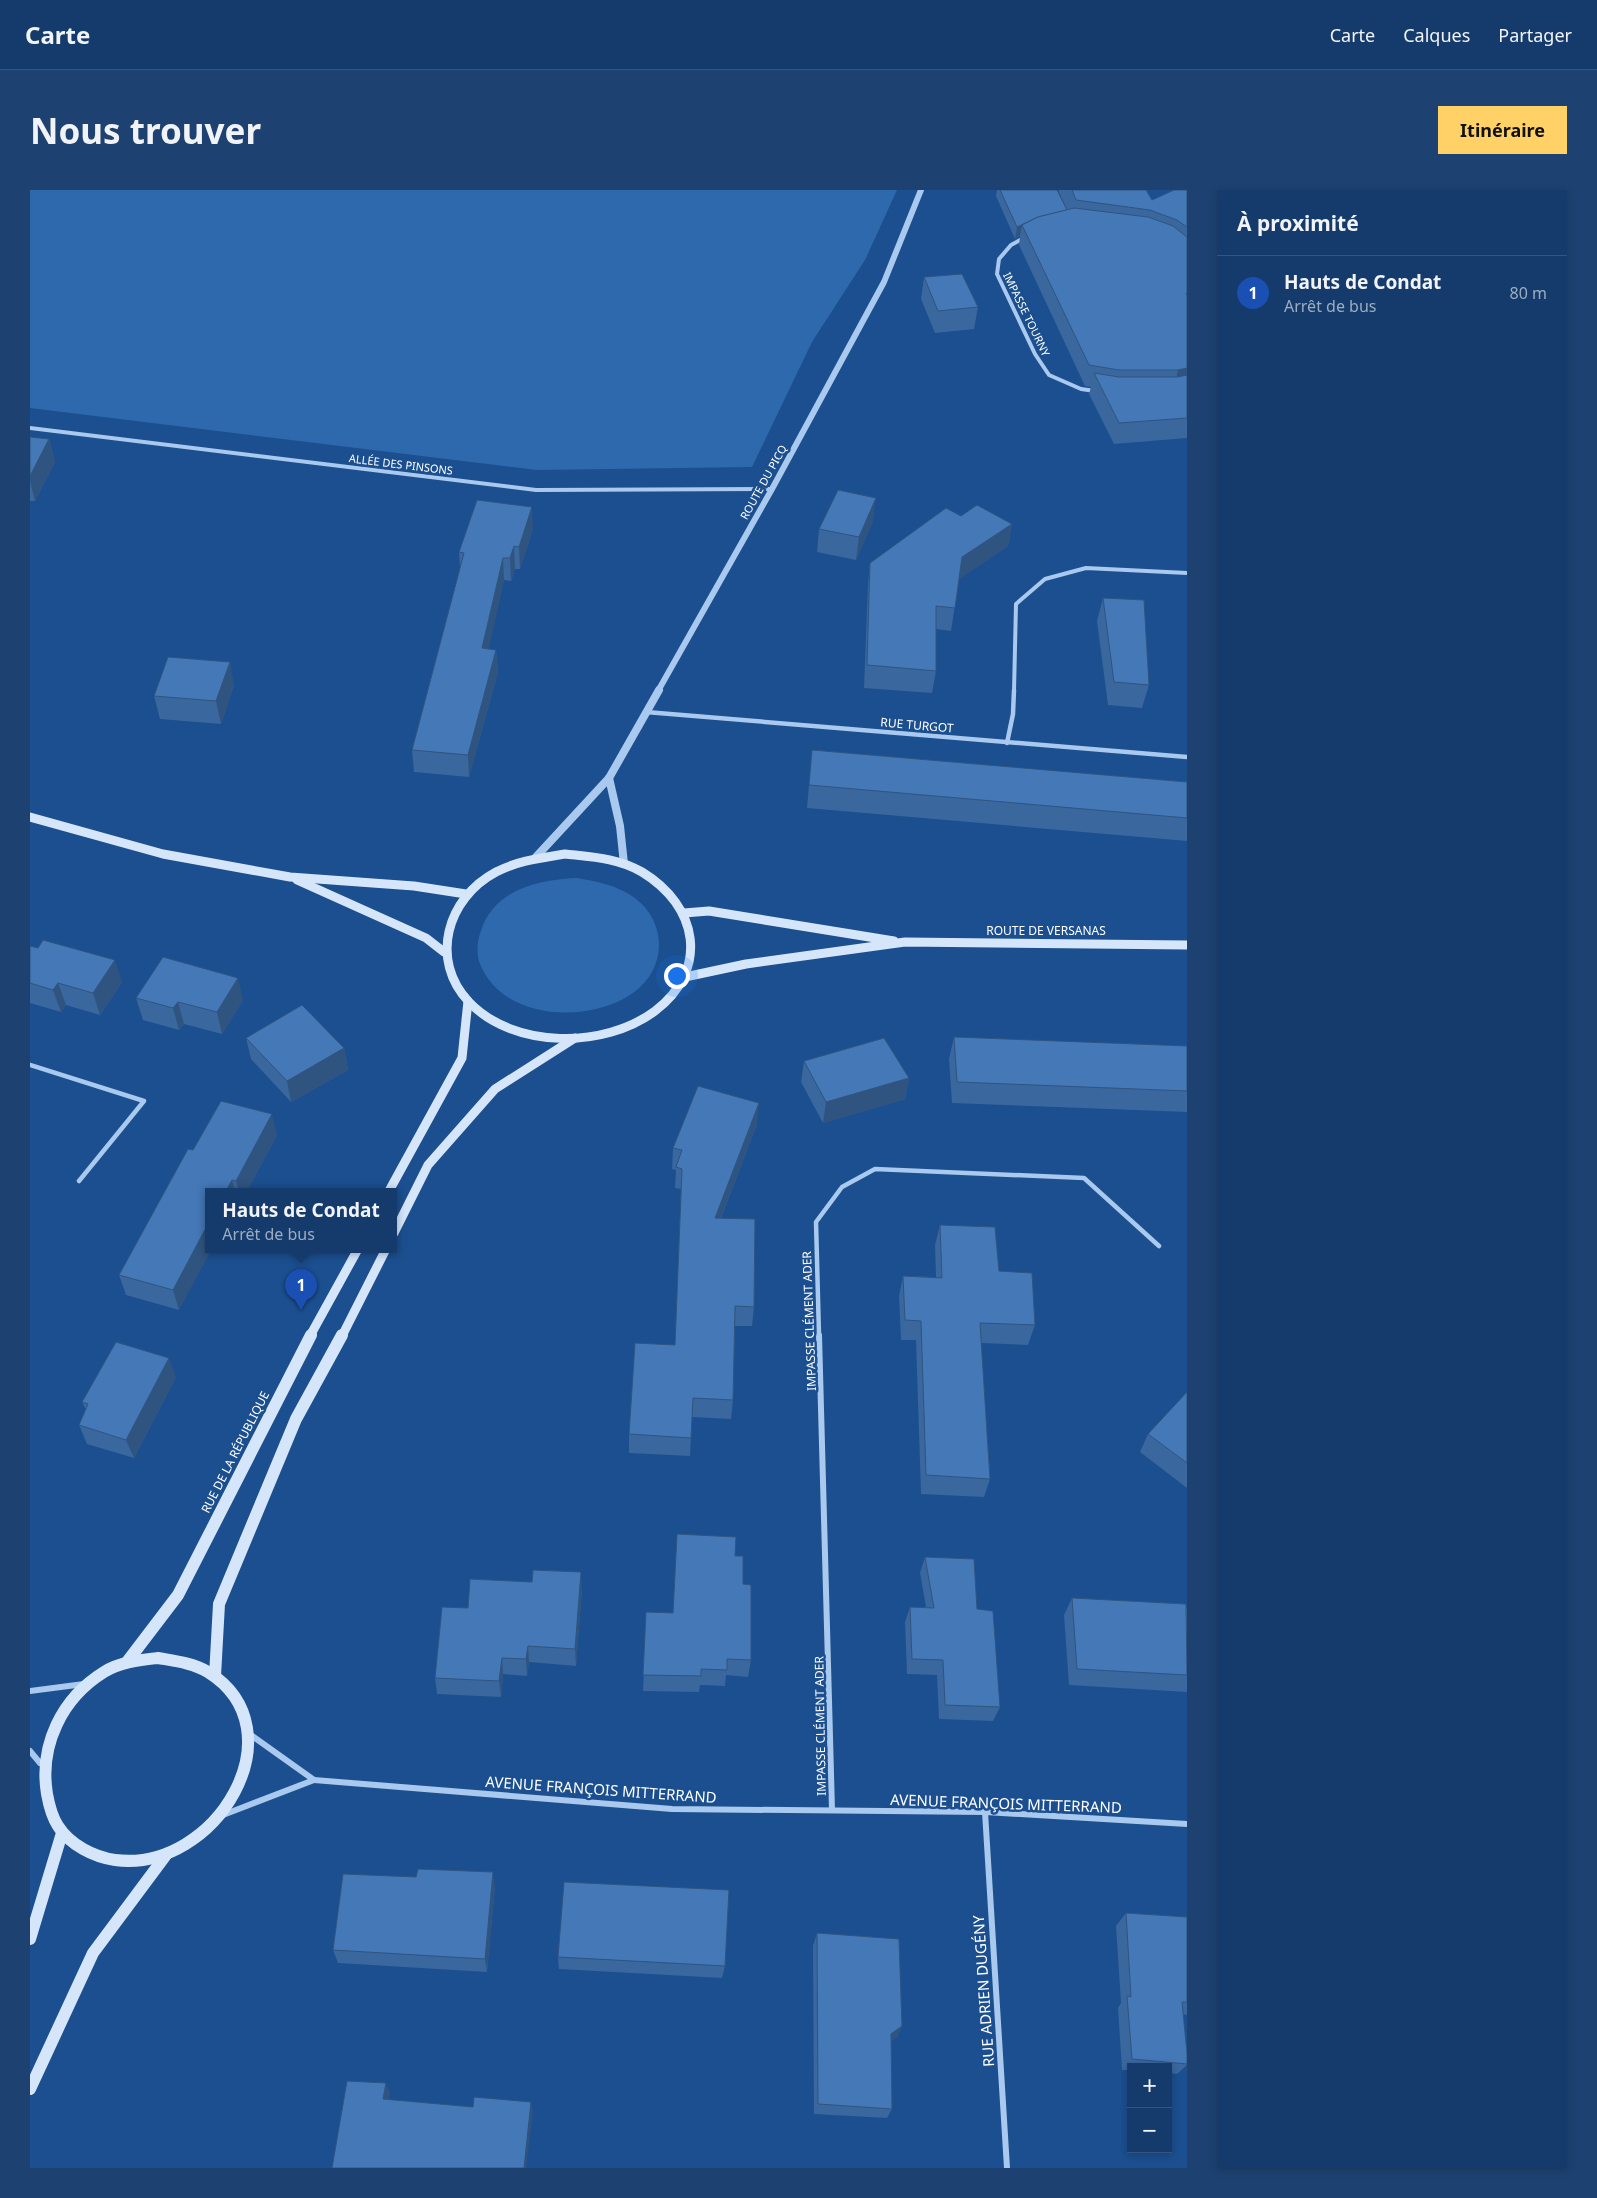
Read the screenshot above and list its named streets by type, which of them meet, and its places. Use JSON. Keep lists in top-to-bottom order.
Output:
{
  "streets": {
    "main road": ["ROUTE DE VERSANAS", "RUE DE LA RÉPUBLIQUE"],
    "street": [
      "IMPASSE TOURNY",
      "ALLÉE DES PINSONS",
      "ROUTE DU PICQ",
      "RUE TURGOT",
      "IMPASSE CLÉMENT ADER",
      "AVENUE FRANÇOIS MITTERRAND",
      "RUE ADRIEN DUGÉNY"
    ]
  },
  "crossings": [
    ["ALLÉE DES PINSONS", "ROUTE DU PICQ"],
    ["ROUTE DU PICQ", "RUE TURGOT"],
    ["IMPASSE CLÉMENT ADER", "AVENUE FRANÇOIS MITTERRAND"],
    ["AVENUE FRANÇOIS MITTERRAND", "RUE ADRIEN DUGÉNY"]
  ],
  "page": {
    "header": "Carte",
    "nav": ["Carte", "Calques", "Partager"],
    "buttons": "Itinéraire",
    "title": "Nous trouver",
    "heading": "À proximité",
    "list": [
      {
        "mark": "1",
        "name": "Hauts de Condat",
        "note": "Arrêt de bus",
        "value": "80 m"
      }
    ],
    "popup": ["Hauts de Condat", "Arrêt de bus"],
    "pins": "1",
    "map_buttons": ["+", "−"]
  }
}
